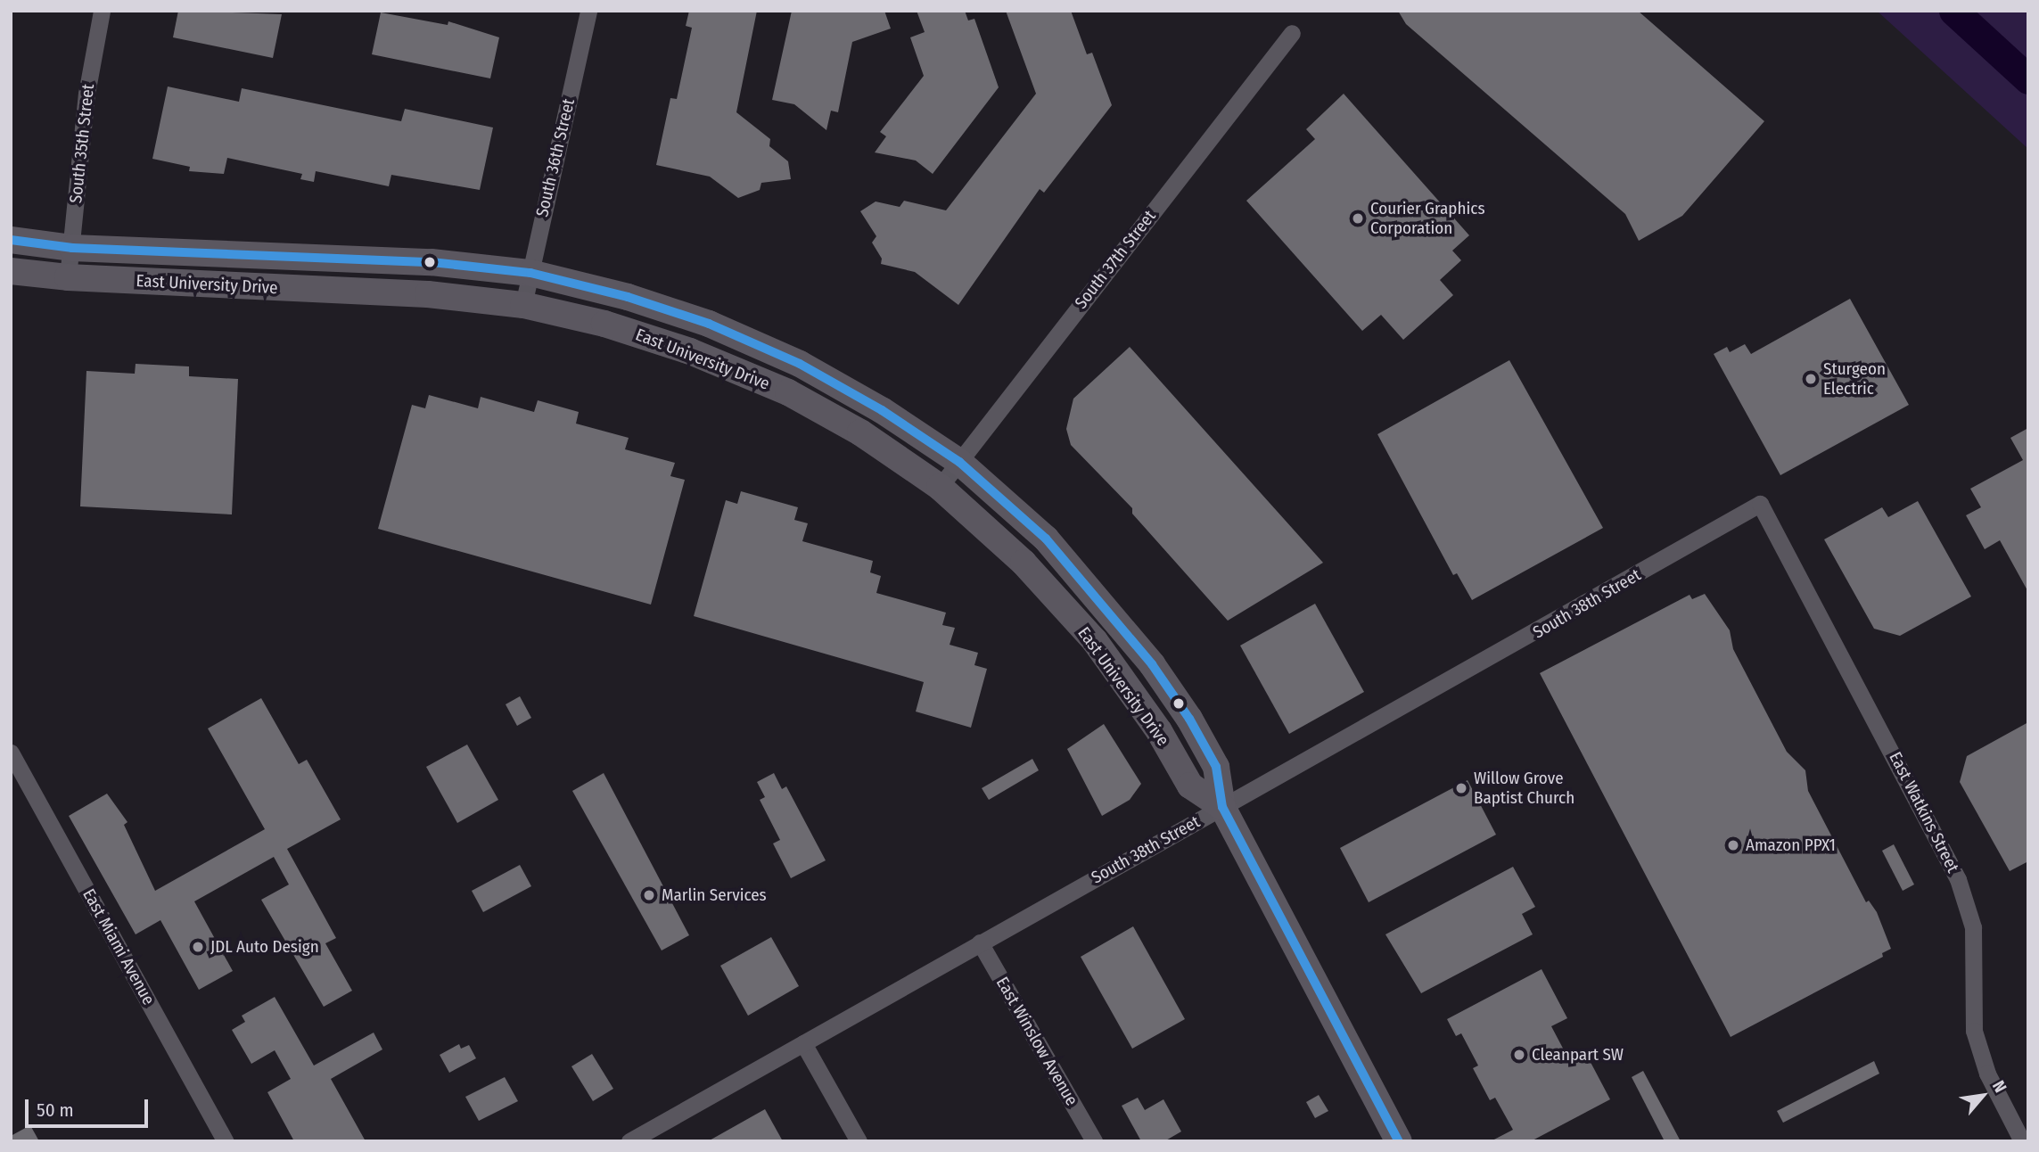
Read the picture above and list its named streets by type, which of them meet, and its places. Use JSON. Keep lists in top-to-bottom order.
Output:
{
  "streets": {
    "main road": ["East University Drive"],
    "street": [
      "South 35th Street",
      "South 36th Street",
      "South 37th Street",
      "South 38th Street",
      "East Watkins Street",
      "East Miami Avenue",
      "East Winslow Avenue"
    ]
  },
  "crossings": [
    ["South 35th Street", "East University Drive"],
    ["South 36th Street", "East University Drive"],
    ["South 37th Street", "East University Drive"],
    ["East University Drive", "South 38th Street"],
    ["South 38th Street", "East Watkins Street"],
    ["South 38th Street", "East Winslow Avenue"]
  ],
  "places": [
    "Courier Graphics Corporation",
    "Sturgeon Electric",
    "Willow Grove Baptist Church",
    "Amazon PPX1",
    "Marlin Services",
    "JDL Auto Design",
    "Cleanpart SW"
  ],
  "scale_bar": "50 m",
  "north": "top right"
}
